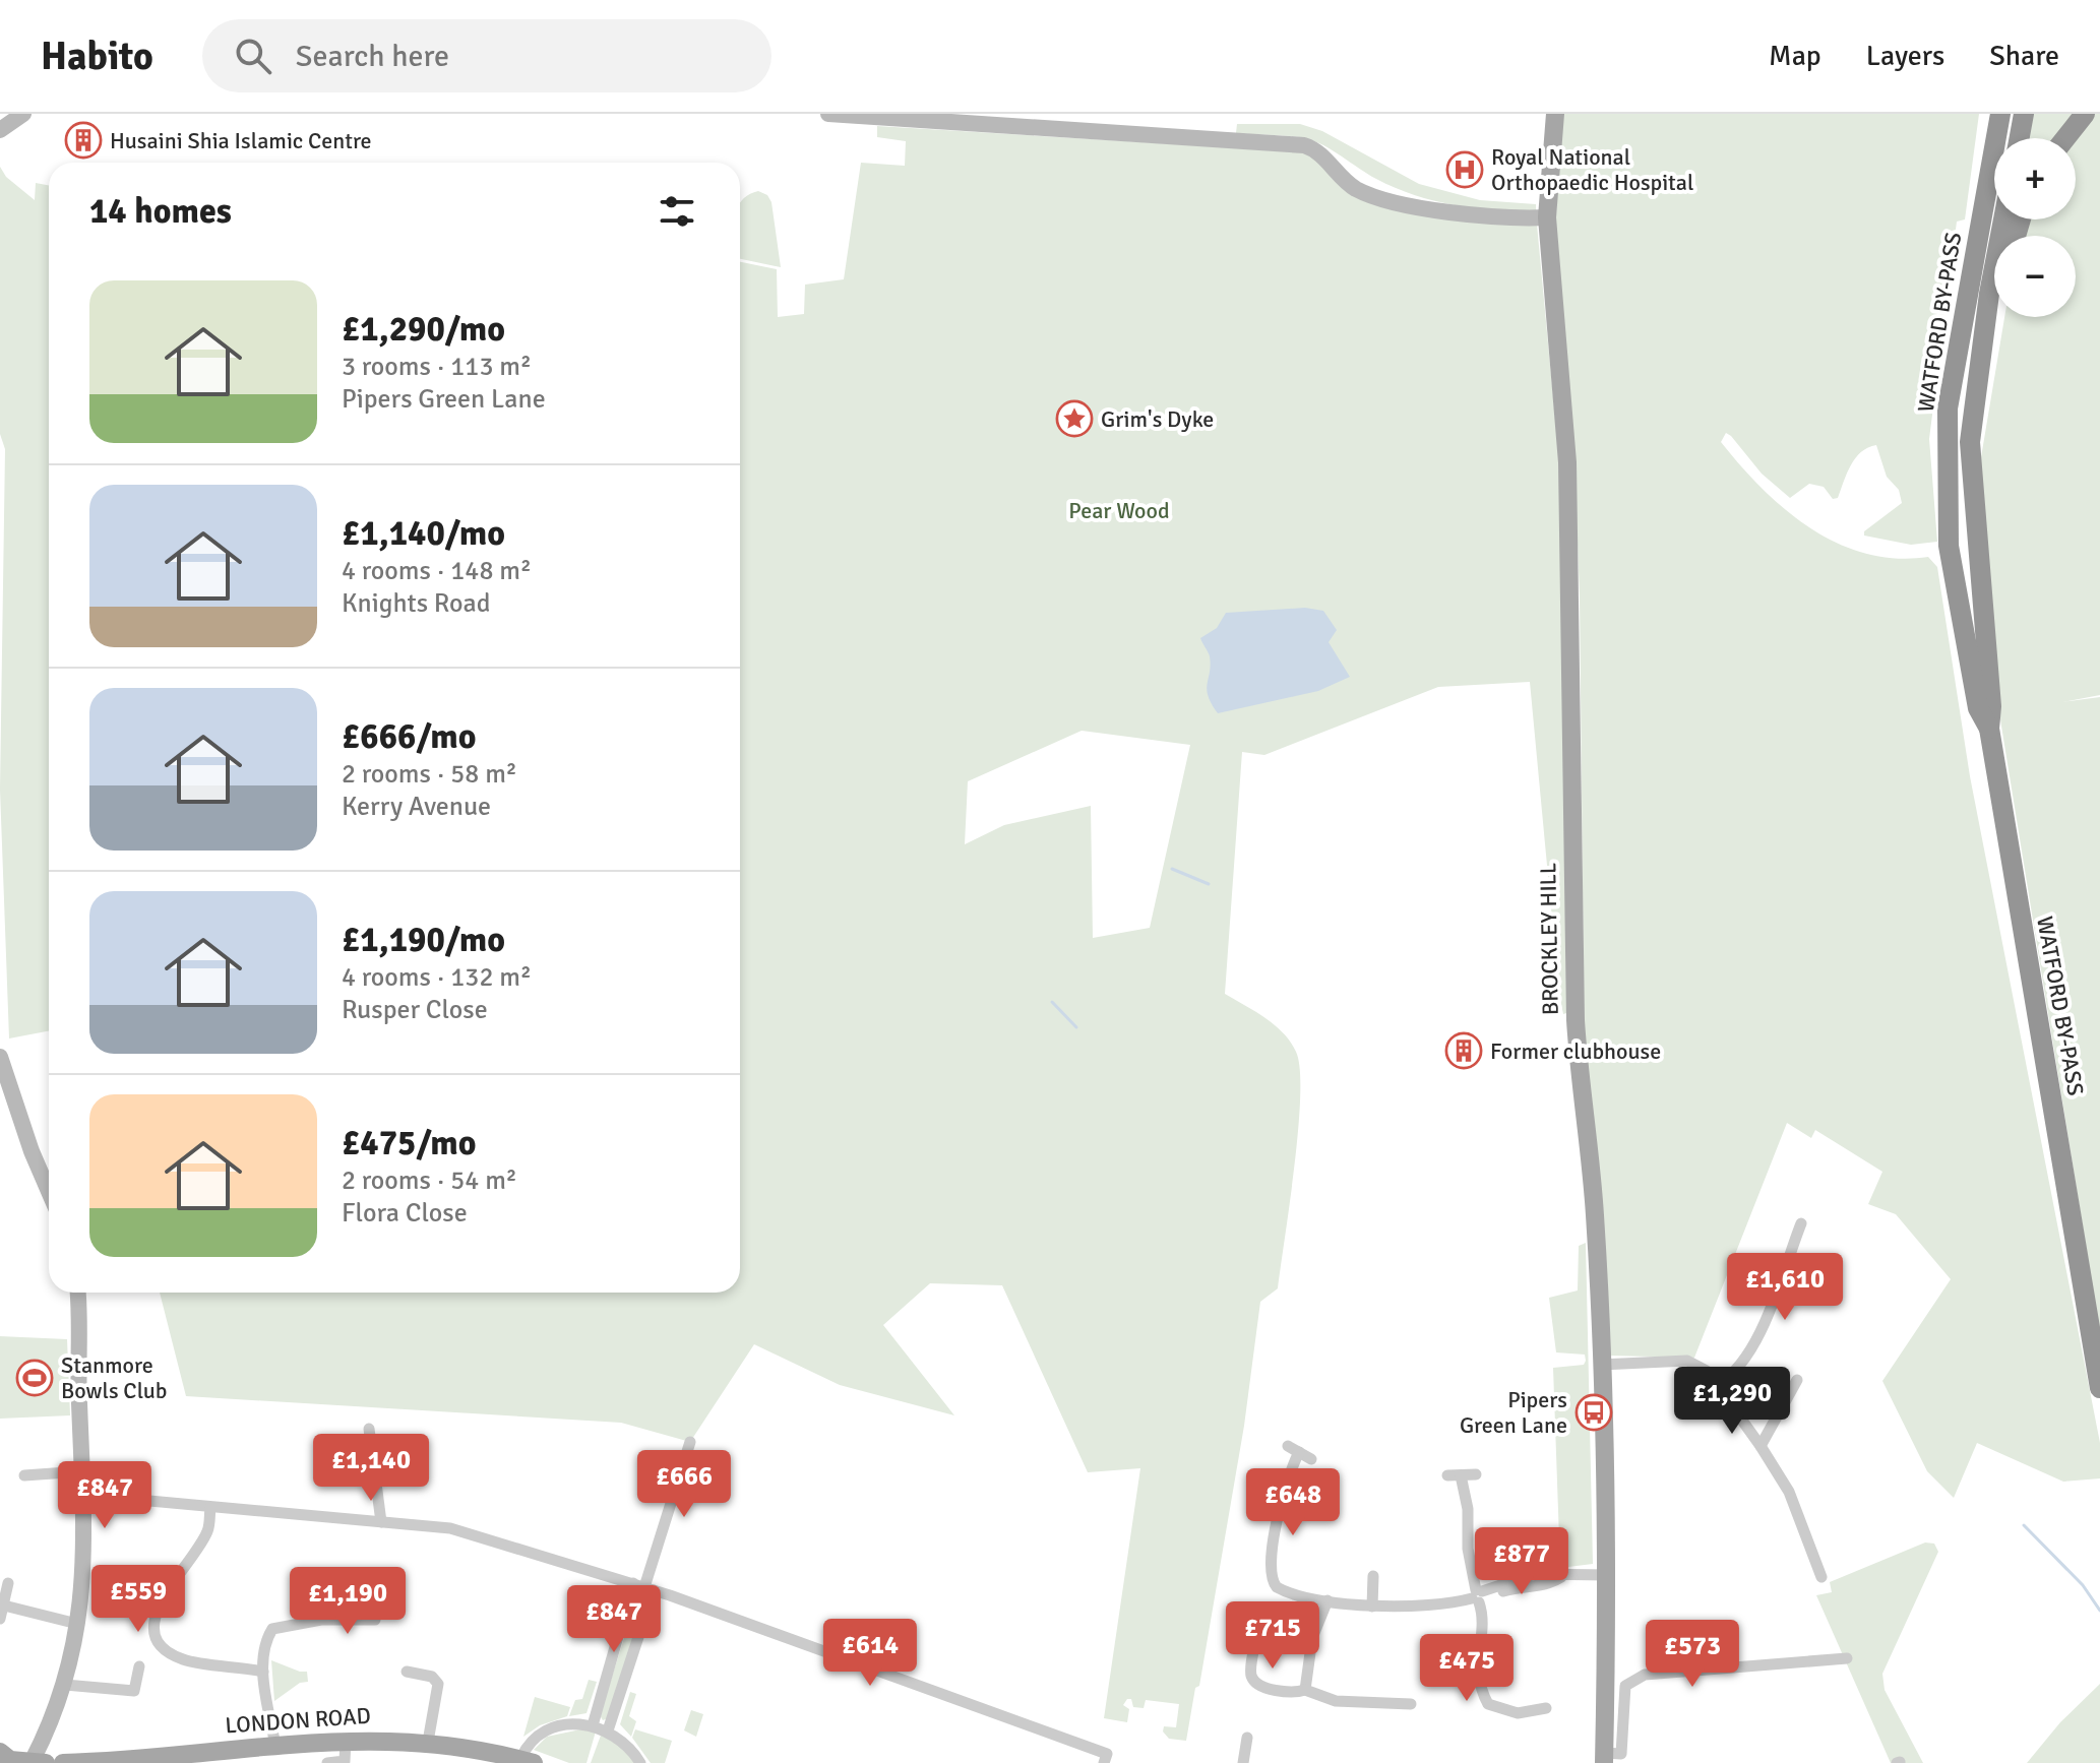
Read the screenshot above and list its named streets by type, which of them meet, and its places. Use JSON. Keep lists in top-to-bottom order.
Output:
{
  "streets": {
    "highway": ["WATFORD BY-PASS"],
    "main road": ["BROCKLEY HILL", "LONDON ROAD"]
  },
  "parks": ["Pear Wood"],
  "places": {
    "building": ["Husaini Shia Islamic Centre", "Former clubhouse"],
    "hospital": ["Royal National Orthopaedic Hospital"],
    "place": ["Grim's Dyke"],
    "sports": ["Stanmore Bowls Club"],
    "bus stop": ["Pipers Green Lane"]
  },
  "page": {
    "header": "Habito",
    "search": "Search here",
    "nav": ["Map", "Layers", "Share"],
    "map_buttons": ["+", "−"],
    "heading": "14 homes",
    "list": [
      {
        "name": "£1,290/mo",
        "note": "3 rooms · 113 m² · Pipers Green Lane"
      },
      {
        "name": "£1,140/mo",
        "note": "4 rooms · 148 m² · Knights Road"
      },
      {
        "name": "£666/mo",
        "note": "2 rooms · 58 m² · Kerry Avenue"
      },
      {
        "name": "£1,190/mo",
        "note": "4 rooms · 132 m² · Rusper Close"
      },
      {
        "name": "£475/mo",
        "note": "2 rooms · 54 m² · Flora Close"
      }
    ],
    "price": [
      "£1,610",
      "£1,290",
      "£1,140",
      "£666",
      "£847",
      "£648",
      "£877",
      "£559",
      "£1,190",
      "£847",
      "£715",
      "£614",
      "£573",
      "£475"
    ]
  }
}
